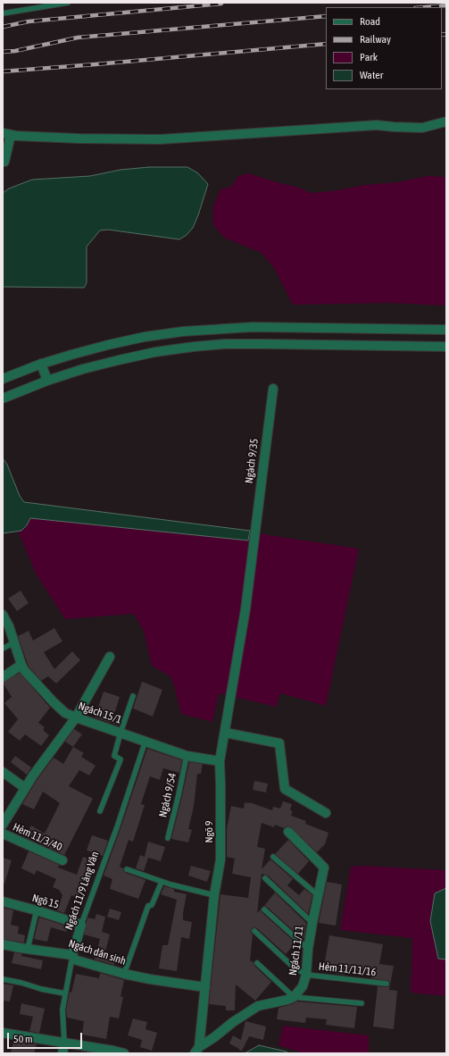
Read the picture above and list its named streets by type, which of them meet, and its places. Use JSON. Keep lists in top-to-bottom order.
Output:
{
  "streets": {
    "street": [
      "Ngách 9/35",
      "Ngách 15/1",
      "Ngõ 9",
      "Hẻm 11/3/40",
      "Ngách 11/9 Làng Vân",
      "Ngõ 15",
      "Ngách 11/11",
      "Ngách dân sinh"
    ],
    "lane": ["Ngách 9/54", "Hẻm 11/11/16"]
  },
  "crossings": [
    ["Ngách 9/35", "Ngõ 9"],
    ["Ngách 15/1", "Ngách 9/54"],
    ["Ngách 15/1", "Ngõ 9"],
    ["Ngách 15/1", "Ngách 11/9 Làng Vân"],
    ["Ngõ 9", "Ngách dân sinh"],
    ["Ngách 11/9 Làng Vân", "Ngõ 15"],
    ["Ngách 11/9 Làng Vân", "Ngách dân sinh"],
    ["Ngách 11/11", "Hẻm 11/11/16"]
  ],
  "legend": [
    "Road",
    "Railway",
    "Park",
    "Water"
  ],
  "scale_bar": "50 m"
}
